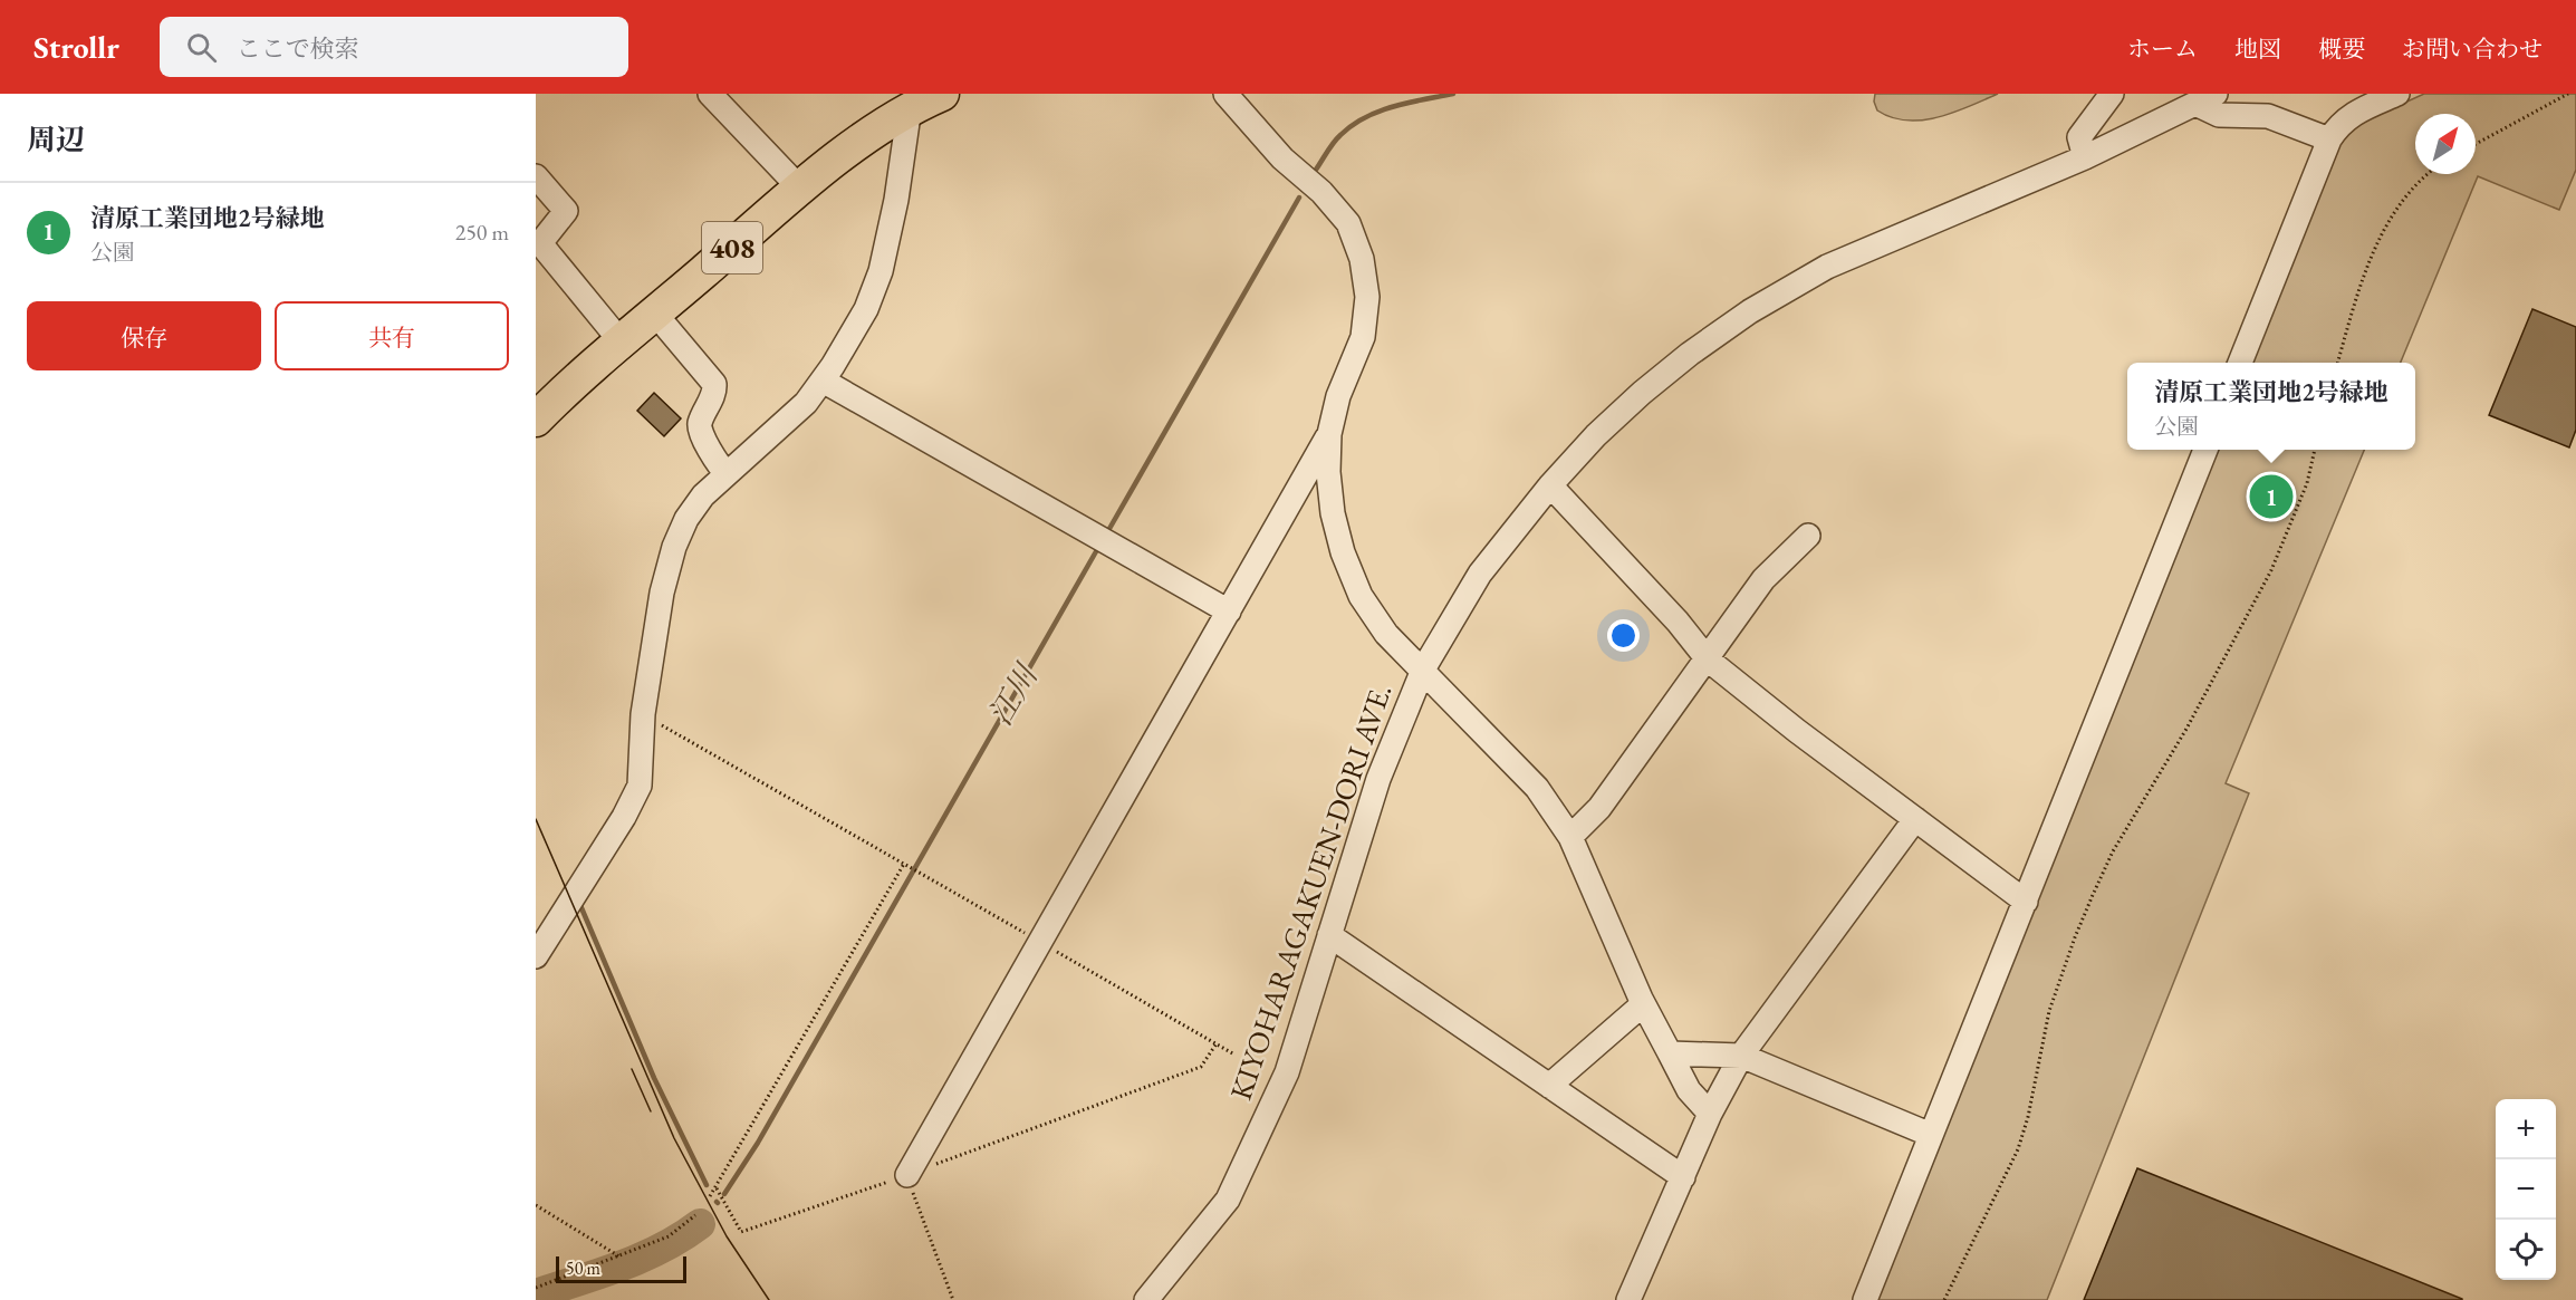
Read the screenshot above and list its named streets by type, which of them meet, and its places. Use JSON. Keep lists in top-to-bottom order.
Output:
{
  "streets": {
    "highway": ["408"],
    "street": ["KIYOHARAGAKUEN-DORI AVE."]
  },
  "water": ["江川"],
  "scale_bar": "50 m",
  "north": "top right",
  "page": {
    "header": "Strollr",
    "search": "ここで検索",
    "nav": [
      "ホーム",
      "地図",
      "概要",
      "お問い合わせ"
    ],
    "heading": "周辺",
    "list": [
      {
        "mark": "1",
        "name": "清原工業団地2号緑地",
        "note": "公園",
        "value": "250 m"
      }
    ],
    "buttons": ["保存", "共有"],
    "popup": ["清原工業団地2号緑地", "公園"],
    "pins": "1",
    "map_buttons": ["+", "−"],
    "scale": "50 m"
  }
}
